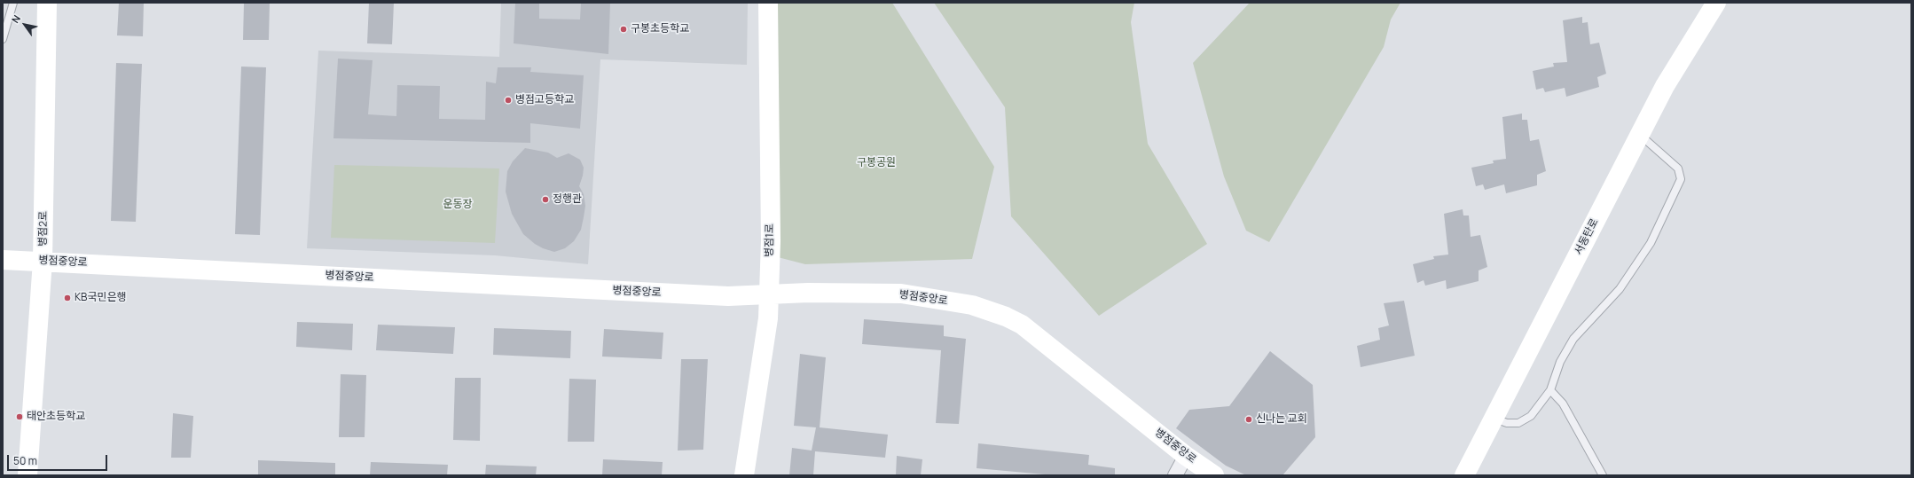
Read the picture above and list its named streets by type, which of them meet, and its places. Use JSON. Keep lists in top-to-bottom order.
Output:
{
  "streets": {
    "street": [
      "병점2로",
      "서동탄로",
      "병점1로",
      "병점중앙로"
    ]
  },
  "crossings": [
    ["병점2로", "병점중앙로"],
    ["병점1로", "병점중앙로"]
  ],
  "parks": ["구봉공원", "운동장"],
  "places": [
    "구봉초등학교",
    "병점고등학교",
    "정행관",
    "KB국민은행",
    "태안초등학교",
    "신나는 교회"
  ],
  "scale_bar": "50 m",
  "north": "top left"
}
